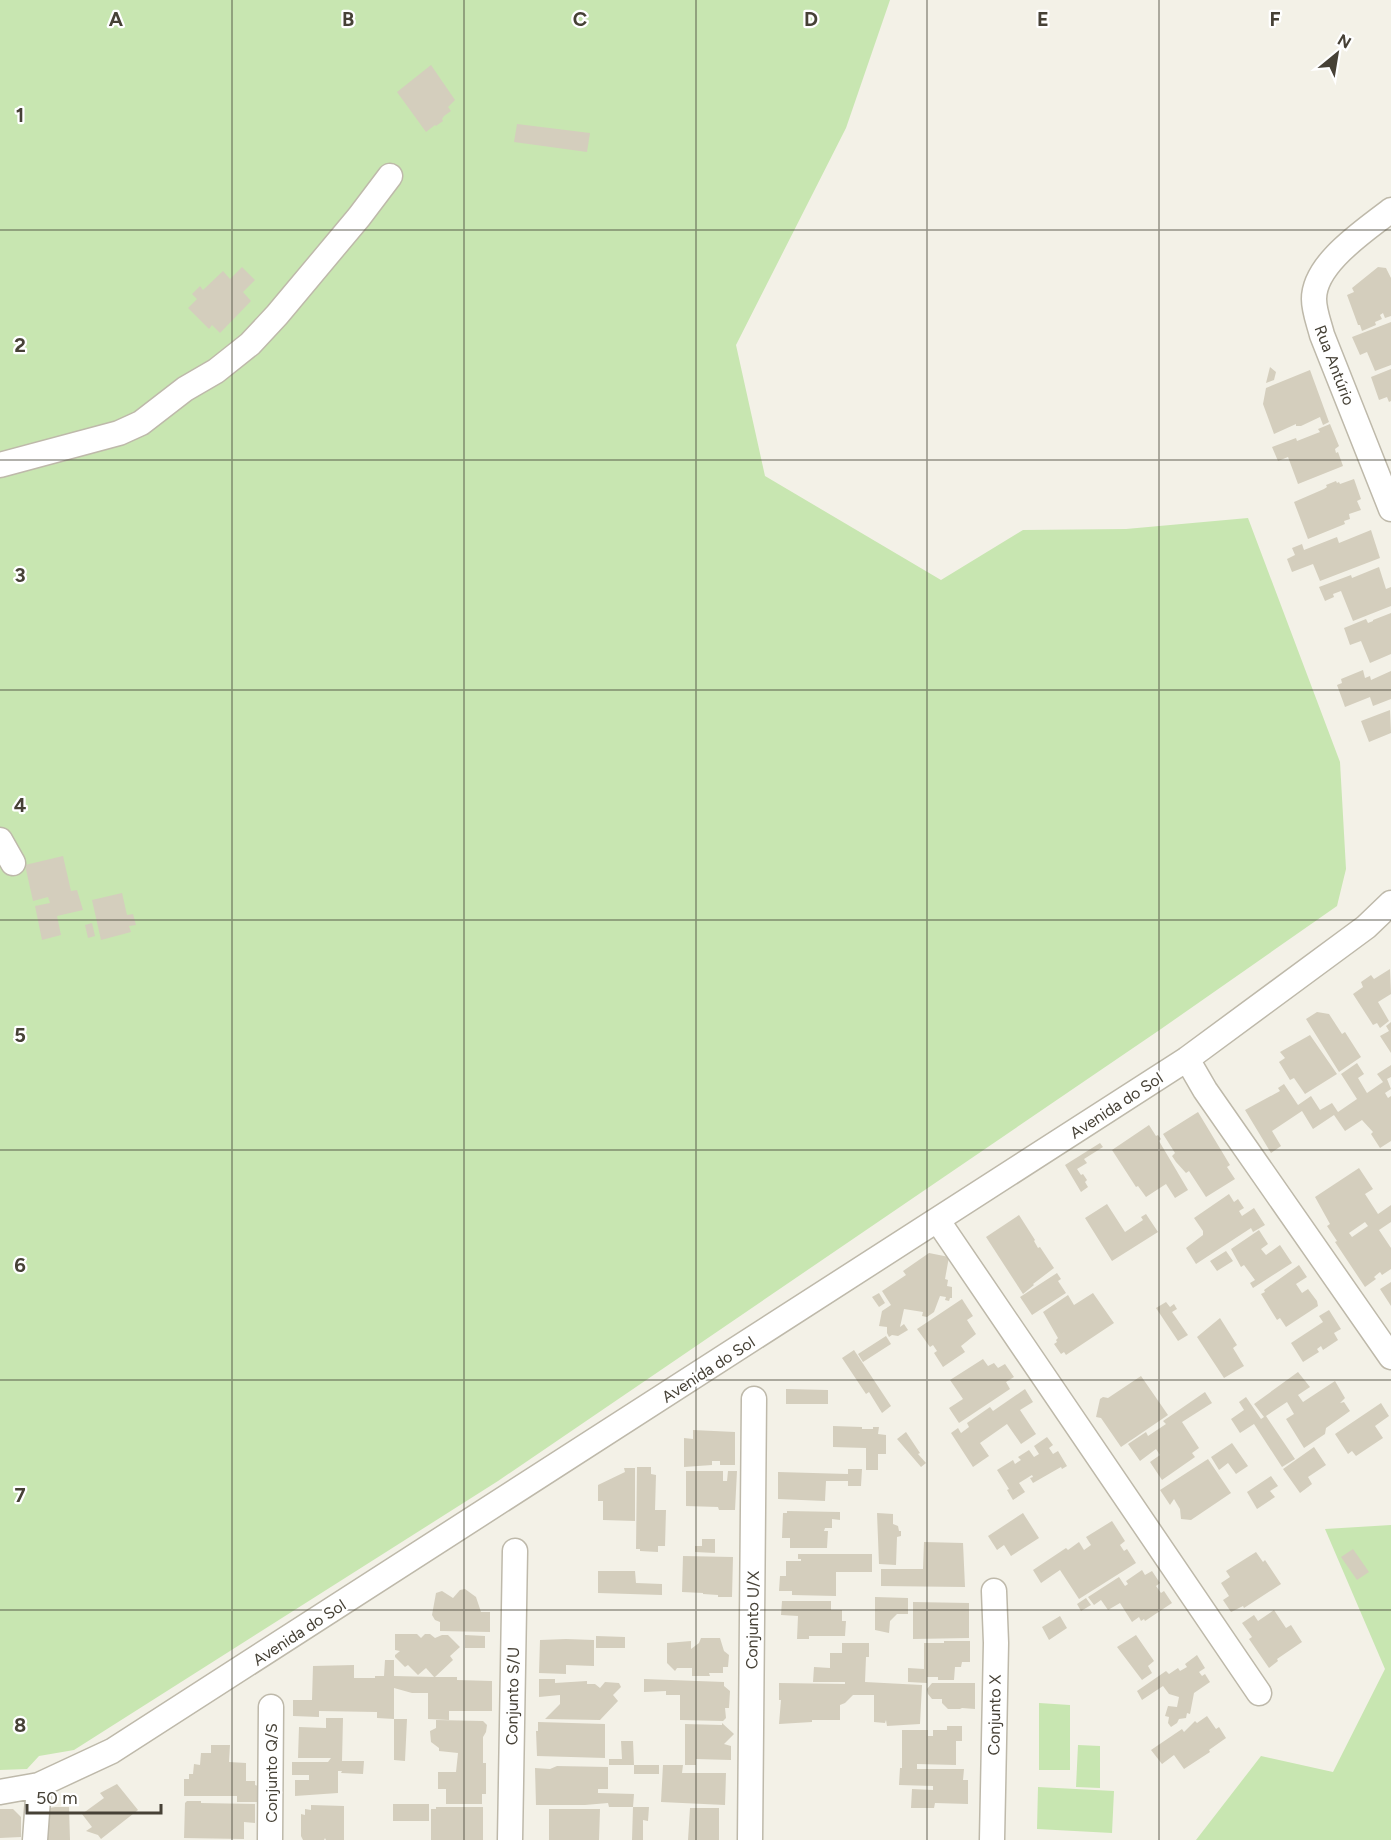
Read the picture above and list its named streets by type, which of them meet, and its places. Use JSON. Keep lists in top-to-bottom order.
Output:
{
  "streets": {
    "street": [
      "Rua Antúrio",
      "Avenida do Sol",
      "Conjunto U/X",
      "Conjunto S/U",
      "Conjunto X",
      "Conjunto Q/S"
    ]
  },
  "scale_bar": "50 m",
  "north": "top right",
  "grid": {
    "columns": [
      "A",
      "B",
      "C",
      "D",
      "E",
      "F"
    ],
    "rows": [
      "1",
      "2",
      "3",
      "4",
      "5",
      "6",
      "7",
      "8"
    ]
  }
}
